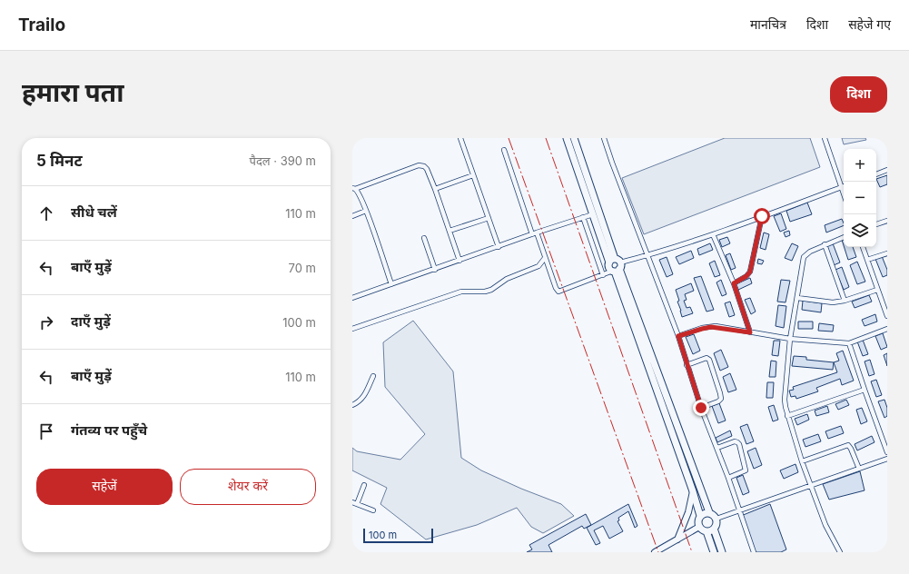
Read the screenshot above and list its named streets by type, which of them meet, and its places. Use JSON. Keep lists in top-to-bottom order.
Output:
{
  "scale_bar": "100 m",
  "page": {
    "header": "Trailo",
    "nav": ["मानचित्र", "दिशा", "सहेजे गए"],
    "buttons": [
      "दिशा",
      ["सहेजें", "शेयर करें"]
    ],
    "title": "हमारा पता",
    "heading": ["5 मिनट", "पैदल · 390 m"],
    "map_buttons": ["+", "−"],
    "list": [
      ["सीधे चलें", "110 m"],
      ["बाएँ मुड़ें", "70 m"],
      ["दाएँ मुड़ें", "100 m"],
      ["बाएँ मुड़ें", "110 m"],
      "गंतव्य पर पहुँचे"
    ],
    "scale": "100 m"
  }
}
